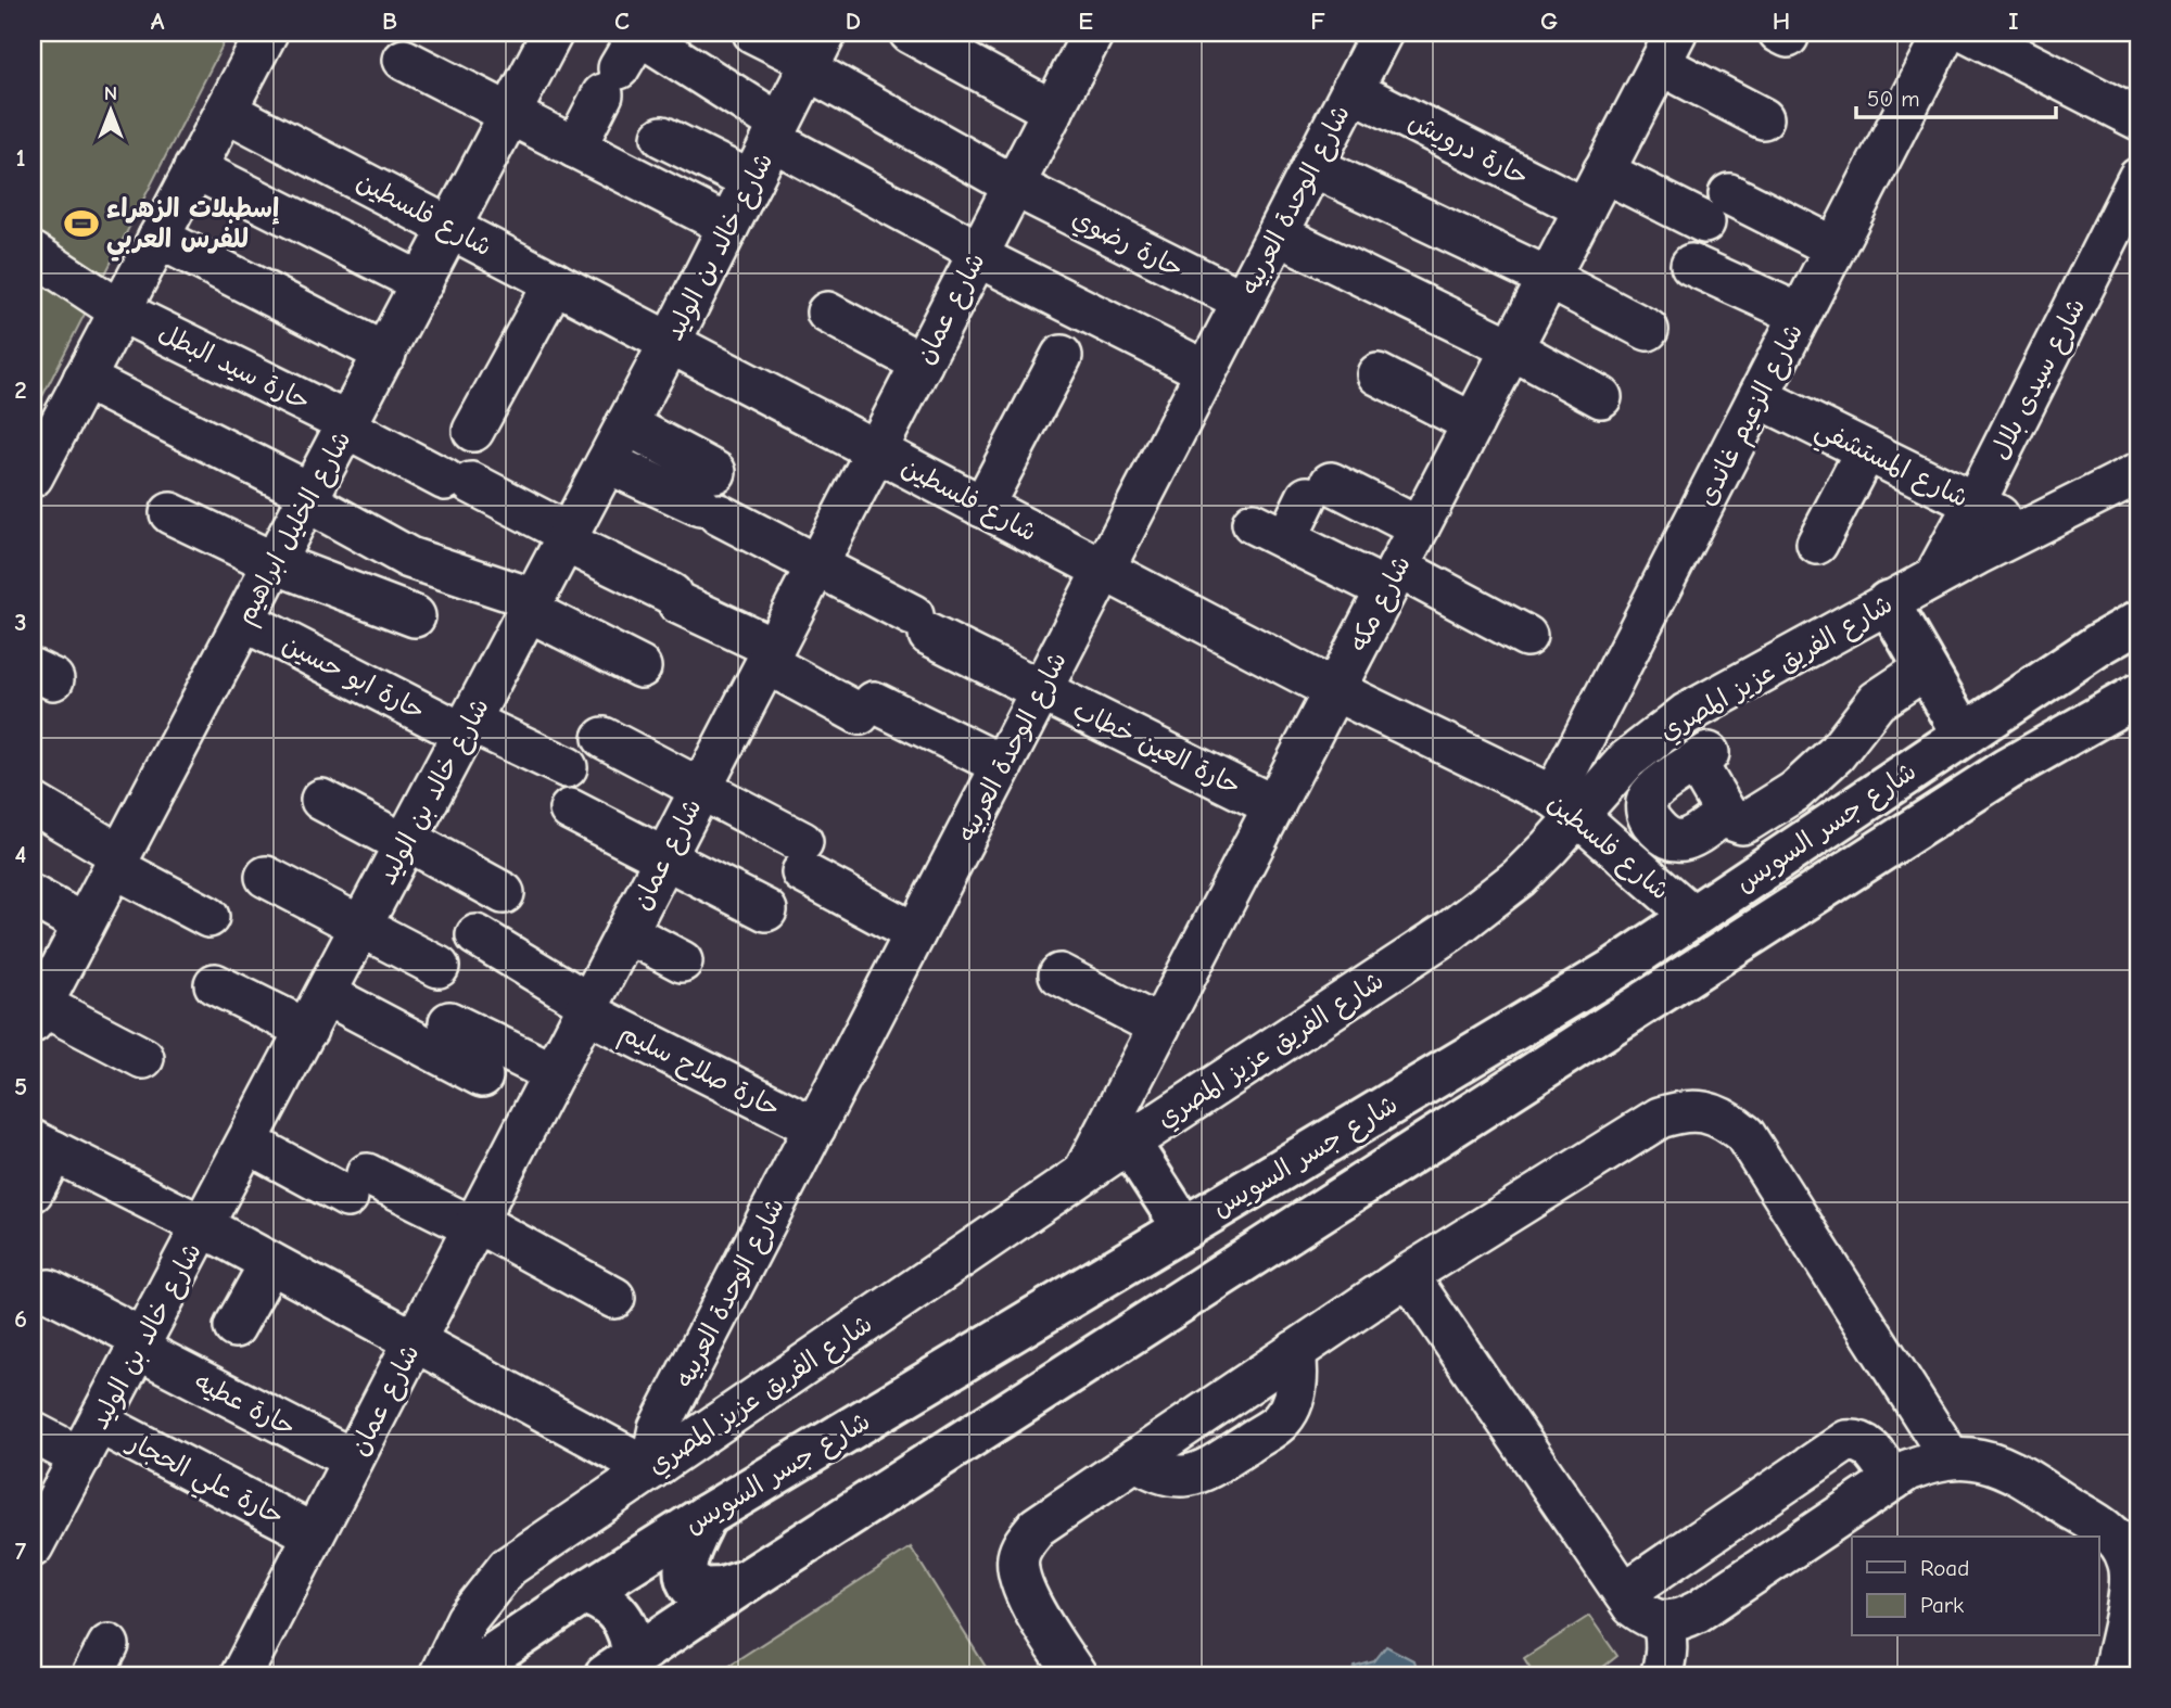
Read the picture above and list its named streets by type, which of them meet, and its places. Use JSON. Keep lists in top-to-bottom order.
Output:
{
  "streets": {
    "main road": ["شارع جسر السويس"],
    "street": [
      "حارة درويش",
      "شارع الوحدة العربيه",
      "شارع فلسطين",
      "حارة رضوي",
      "شارع خالد بن الوليد",
      "شارع عمان",
      "حارة سيد البطل",
      "شارع سيدى بلال",
      "شارع الزعيم غاندى",
      "شارع المستشفي",
      "شارع الخليل ابراهيم",
      "شارع مكه",
      "شارع الفريق عزيز المصري",
      "حارة ابو حسين",
      "حارة العين خطاب",
      "حارة صلاح سليم",
      "حارة عطيه",
      "حارة علي الحجار"
    ]
  },
  "crossings": [
    ["حارة درويش", "شارع الوحدة العربيه"],
    ["حارة درويش", "شارع مكه"],
    ["شارع الوحدة العربيه", "شارع فلسطين"],
    ["شارع الوحدة العربيه", "حارة رضوي"],
    ["شارع الوحدة العربيه", "حارة سيد البطل"],
    ["شارع الوحدة العربيه", "شارع الفريق عزيز المصري"],
    ["شارع الوحدة العربيه", "حارة العين خطاب"],
    ["شارع الوحدة العربيه", "حارة صلاح سليم"],
    ["شارع فلسطين", "شارع خالد بن الوليد"],
    ["شارع فلسطين", "شارع عمان"],
    ["شارع فلسطين", "شارع الزعيم غاندى"],
    ["شارع فلسطين", "شارع الخليل ابراهيم"],
    ["شارع فلسطين", "شارع مكه"],
    ["شارع فلسطين", "شارع الفريق عزيز المصري"],
    ["شارع فلسطين", "شارع جسر السويس"],
    ["حارة رضوي", "شارع خالد بن الوليد"],
    ["حارة رضوي", "شارع عمان"],
    ["شارع خالد بن الوليد", "حارة سيد البطل"],
    ["شارع خالد بن الوليد", "حارة ابو حسين"],
    ["شارع خالد بن الوليد", "حارة عطيه"],
    ["شارع خالد بن الوليد", "حارة علي الحجار"],
    ["شارع عمان", "حارة سيد البطل"],
    ["شارع عمان", "حارة العين خطاب"],
    ["شارع عمان", "حارة صلاح سليم"],
    ["شارع عمان", "حارة عطيه"],
    ["شارع عمان", "حارة علي الحجار"],
    ["حارة سيد البطل", "شارع الخليل ابراهيم"],
    ["شارع سيدى بلال", "شارع المستشفي"],
    ["شارع سيدى بلال", "شارع الفريق عزيز المصري"],
    ["شارع الزعيم غاندى", "شارع المستشفي"],
    ["شارع الزعيم غاندى", "شارع الفريق عزيز المصري"],
    ["شارع المستشفي", "شارع الفريق عزيز المصري"],
    ["شارع الخليل ابراهيم", "حارة ابو حسين"],
    ["شارع مكه", "شارع الفريق عزيز المصري"],
    ["شارع مكه", "حارة العين خطاب"]
  ],
  "places": {
    "sports": ["إسطبلات الزهراء للفرس العربي"]
  },
  "legend": ["Road", "Park"],
  "scale_bar": "50 m",
  "north": "top",
  "grid": {
    "columns": [
      "A",
      "B",
      "C",
      "D",
      "E",
      "F",
      "G",
      "H",
      "I"
    ],
    "rows": [
      "1",
      "2",
      "3",
      "4",
      "5",
      "6",
      "7"
    ]
  }
}
